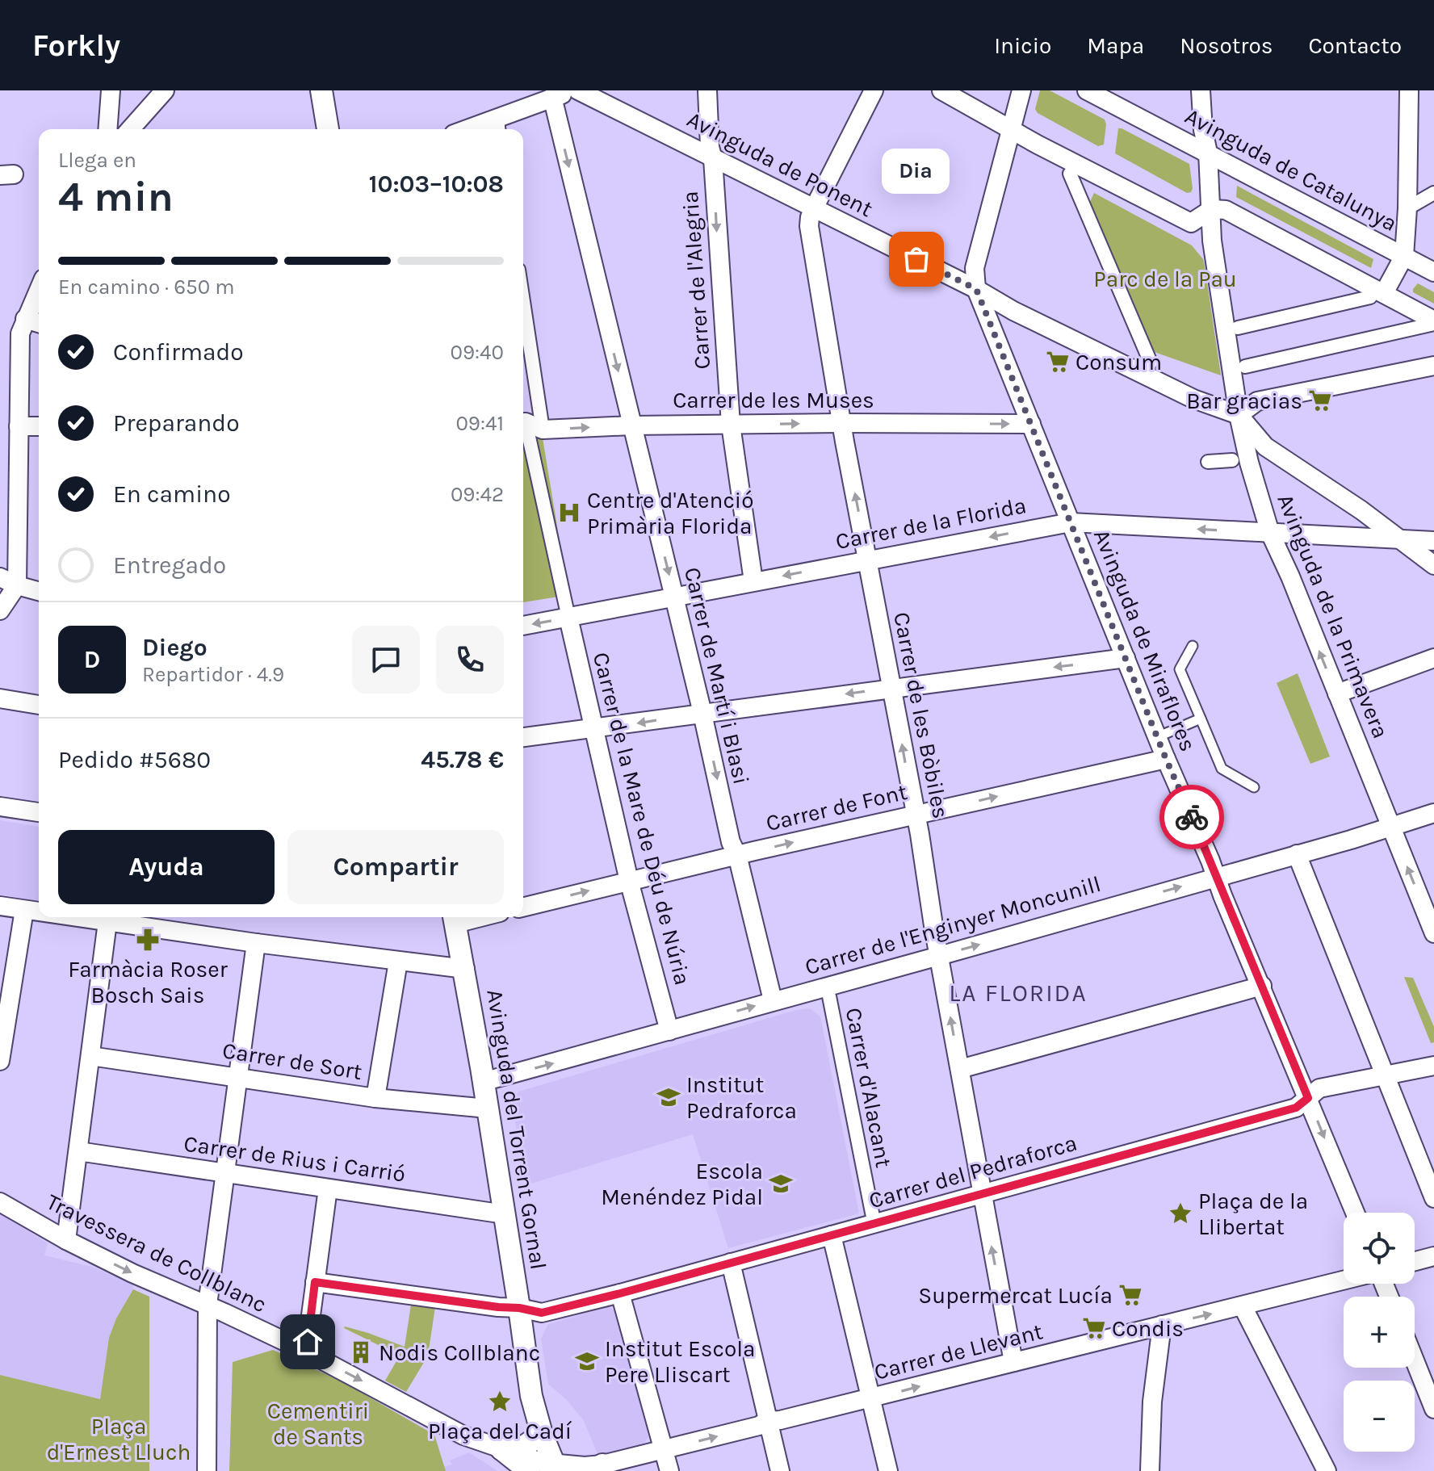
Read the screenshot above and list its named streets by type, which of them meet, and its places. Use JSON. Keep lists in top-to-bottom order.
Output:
{
  "streets": {
    "street": [
      "Avinguda de Ponent",
      "Avinguda de Catalunya",
      "Carrer de l'Alegria",
      "Carrer de les Muses",
      "Carrer de la Florida",
      "Avinguda de la Primavera",
      "Avinguda de Miraflores",
      "Carrer de Martí i Blasi",
      "Carrer de les Bòbiles",
      "Carrer de Font",
      "Carrer de la Mare de Déu de Núria",
      "Carrer de l'Enginyer Moncunill",
      "Carrer de Sort",
      "Carrer d'Alacant",
      "Avinguda del Torrent Gornal",
      "Carrer de Rius i Carrió",
      "Carrer del Pedraforca",
      "Travessera de Collblanc",
      "Carrer de Llevant"
    ]
  },
  "crossings": [
    ["Avinguda de Ponent", "Carrer de l'Alegria"],
    ["Avinguda de Ponent", "Avinguda de la Primavera"],
    ["Avinguda de Ponent", "Avinguda de Miraflores"],
    ["Avinguda de Ponent", "Carrer de les Bòbiles"],
    ["Avinguda de Catalunya", "Avinguda de la Primavera"],
    ["Carrer de l'Alegria", "Carrer de les Muses"],
    ["Carrer de l'Alegria", "Carrer de la Florida"],
    ["Carrer de les Muses", "Avinguda de Miraflores"],
    ["Carrer de les Muses", "Carrer de Martí i Blasi"],
    ["Carrer de les Muses", "Carrer de les Bòbiles"],
    ["Carrer de la Florida", "Avinguda de la Primavera"],
    ["Carrer de la Florida", "Avinguda de Miraflores"],
    ["Carrer de la Florida", "Carrer de Martí i Blasi"],
    ["Carrer de la Florida", "Carrer de les Bòbiles"],
    ["Carrer de la Florida", "Carrer de la Mare de Déu de Núria"],
    ["Avinguda de la Primavera", "Carrer de l'Enginyer Moncunill"],
    ["Avinguda de Miraflores", "Carrer de Font"],
    ["Avinguda de Miraflores", "Carrer de l'Enginyer Moncunill"],
    ["Avinguda de Miraflores", "Carrer del Pedraforca"],
    ["Carrer de Martí i Blasi", "Carrer de Font"],
    ["Carrer de Martí i Blasi", "Carrer de l'Enginyer Moncunill"],
    ["Carrer de les Bòbiles", "Carrer de Font"],
    ["Carrer de les Bòbiles", "Carrer de l'Enginyer Moncunill"],
    ["Carrer de les Bòbiles", "Carrer del Pedraforca"],
    ["Carrer de les Bòbiles", "Carrer de Llevant"],
    ["Carrer de Font", "Carrer de la Mare de Déu de Núria"],
    ["Carrer de la Mare de Déu de Núria", "Carrer de l'Enginyer Moncunill"],
    ["Carrer de l'Enginyer Moncunill", "Avinguda del Torrent Gornal"],
    ["Carrer de Sort", "Avinguda del Torrent Gornal"],
    ["Carrer d'Alacant", "Carrer del Pedraforca"],
    ["Avinguda del Torrent Gornal", "Carrer de Rius i Carrió"],
    ["Avinguda del Torrent Gornal", "Carrer del Pedraforca"]
  ],
  "one_way": [
    "Carrer de l'Alegria",
    "Carrer de les Muses",
    "Travessera de Collblanc",
    "Carrer de Llevant"
  ],
  "districts": ["LA FLORIDA"],
  "parks": ["Parc de la Pau", "Cementiri de Sants", "Plaça d'Ernest Lluch"],
  "places": {
    "other": ["Dia"],
    "supermarket": [
      "Consum",
      "Bar gracias",
      "Supermercat Lucía",
      "Condis"
    ],
    "hospital": ["Centre d'Atenció Primària Florida"],
    "pharmacy": ["Farmàcia Roser Bosch Sais"],
    "school or university": ["Institut Pedraforca", "Escola Menéndez Pidal", "Institut Escola Pere Lliscart"],
    "place": ["Plaça de la Llibertat", "Plaça del Cadí"],
    "building": ["Nodis Collblanc"]
  },
  "page": {
    "header": "Forkly",
    "nav": [
      "Inicio",
      "Mapa",
      "Nosotros",
      "Contacto"
    ],
    "heading": ["4 min", "Llega en", "10:03–10:08"],
    "panel": [
      "Diego",
      "Repartidor · 4.9",
      "Pedido #5680",
      "45.78 €"
    ],
    "bubble": "Dia",
    "bar": "En camino · 650 m",
    "list": [
      ["Confirmado", "09:40"],
      ["Preparando", "09:41"],
      ["En camino", "09:42"],
      "Entregado"
    ],
    "round": "D",
    "buttons": ["Ayuda", "Compartir"],
    "map_buttons": ["+", "−"]
  }
}
